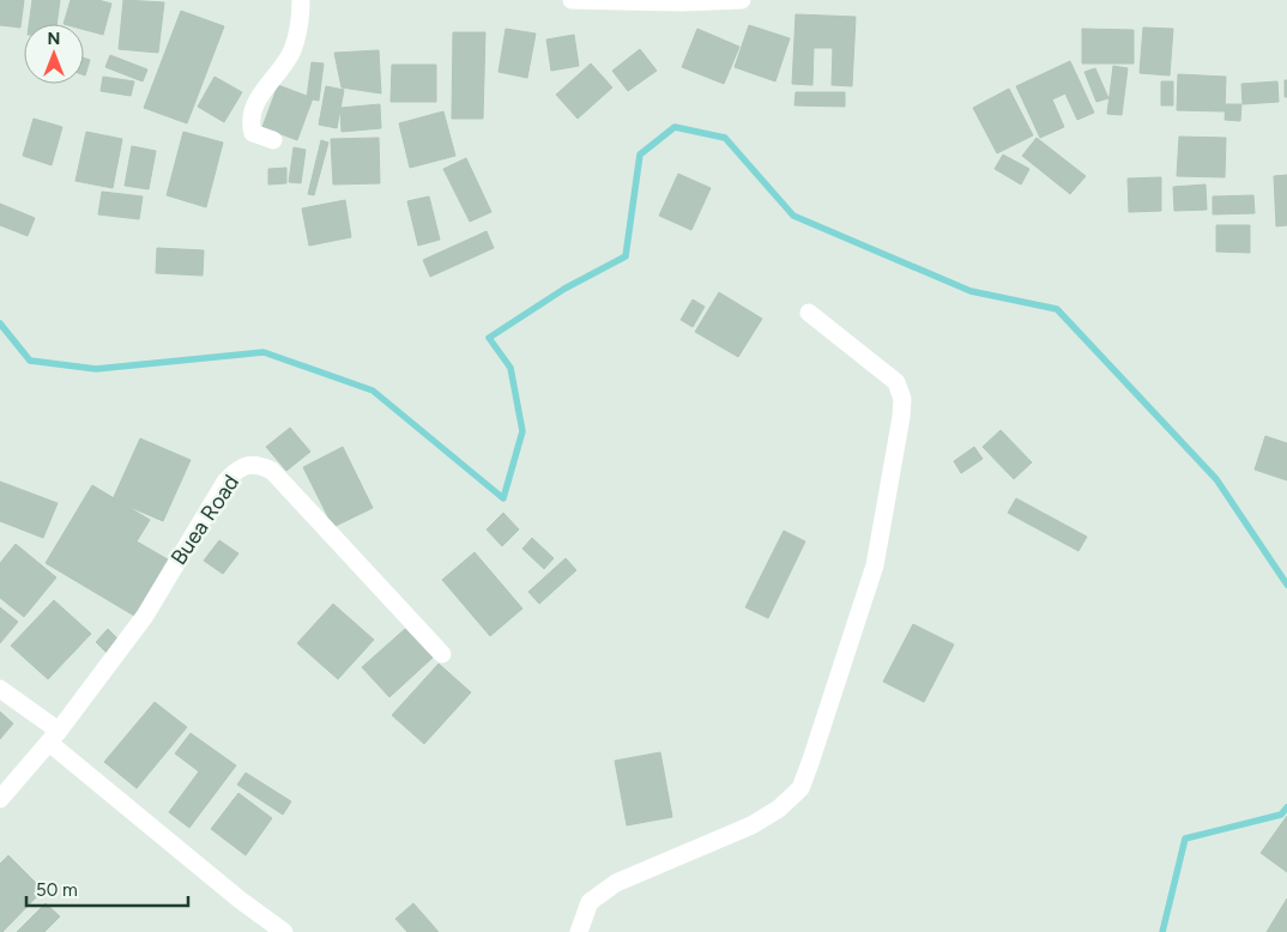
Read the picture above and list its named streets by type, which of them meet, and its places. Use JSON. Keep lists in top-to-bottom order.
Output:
{
  "streets": {
    "street": ["Buea Road"]
  },
  "scale_bar": "50 m",
  "north": "top"
}
